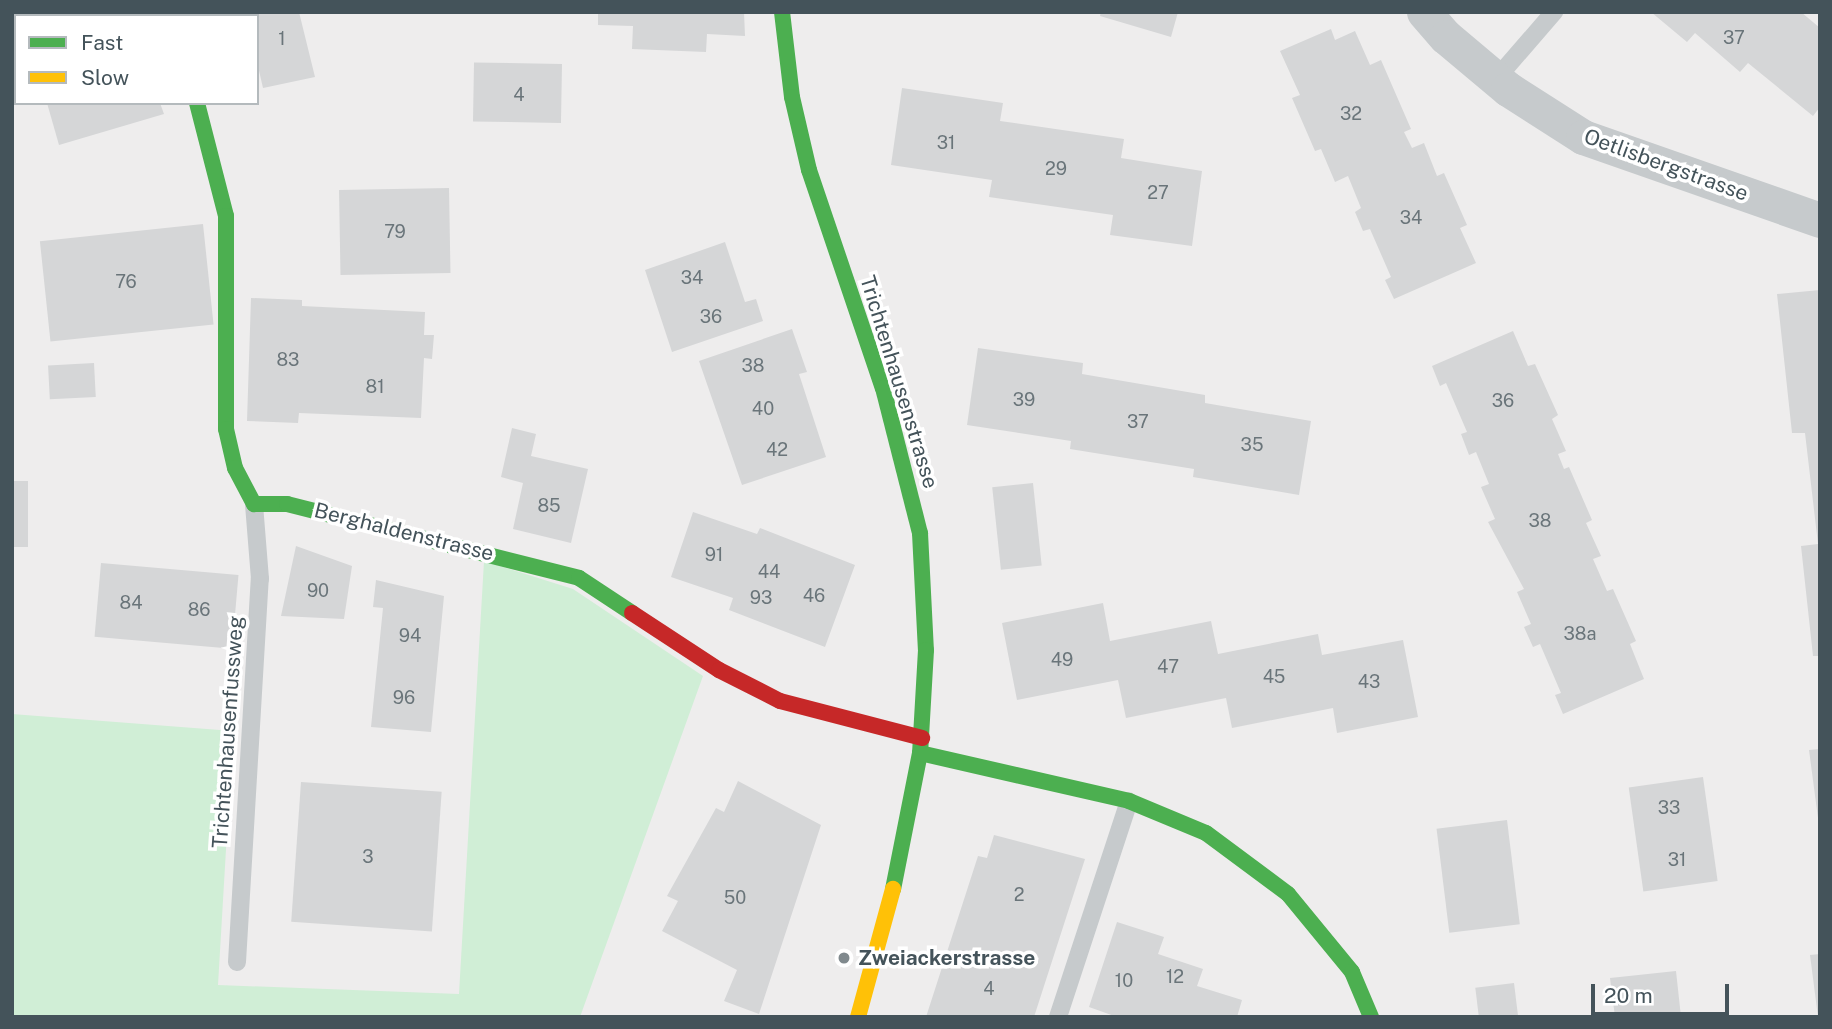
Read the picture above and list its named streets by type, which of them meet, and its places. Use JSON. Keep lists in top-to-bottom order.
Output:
{
  "streets": {
    "street": ["Oetlisbergstrasse", "Trichtenhausenstrasse", "Berghaldenstrasse"],
    "lane": ["Trichtenhausenfussweg"]
  },
  "crossings": [
    ["Trichtenhausenstrasse", "Berghaldenstrasse"],
    ["Berghaldenstrasse", "Trichtenhausenfussweg"]
  ],
  "places": ["Zweiackerstrasse"],
  "house_numbers": [
    "37",
    "1",
    "4",
    "32",
    "31",
    "29",
    "27",
    "34",
    "79",
    "34",
    "76",
    "36",
    "83",
    "38",
    "81",
    "39",
    "36",
    "40",
    "37",
    "35",
    "42",
    "85",
    "38",
    "91",
    "44",
    "90",
    "46",
    "93",
    "84",
    "86",
    "38a",
    "94",
    "49",
    "47",
    "45",
    "43",
    "96",
    "33",
    "3",
    "31",
    "2",
    "50",
    "12",
    "10",
    "4"
  ],
  "legend": ["Fast", "Slow"],
  "scale_bar": "20 m"
}
